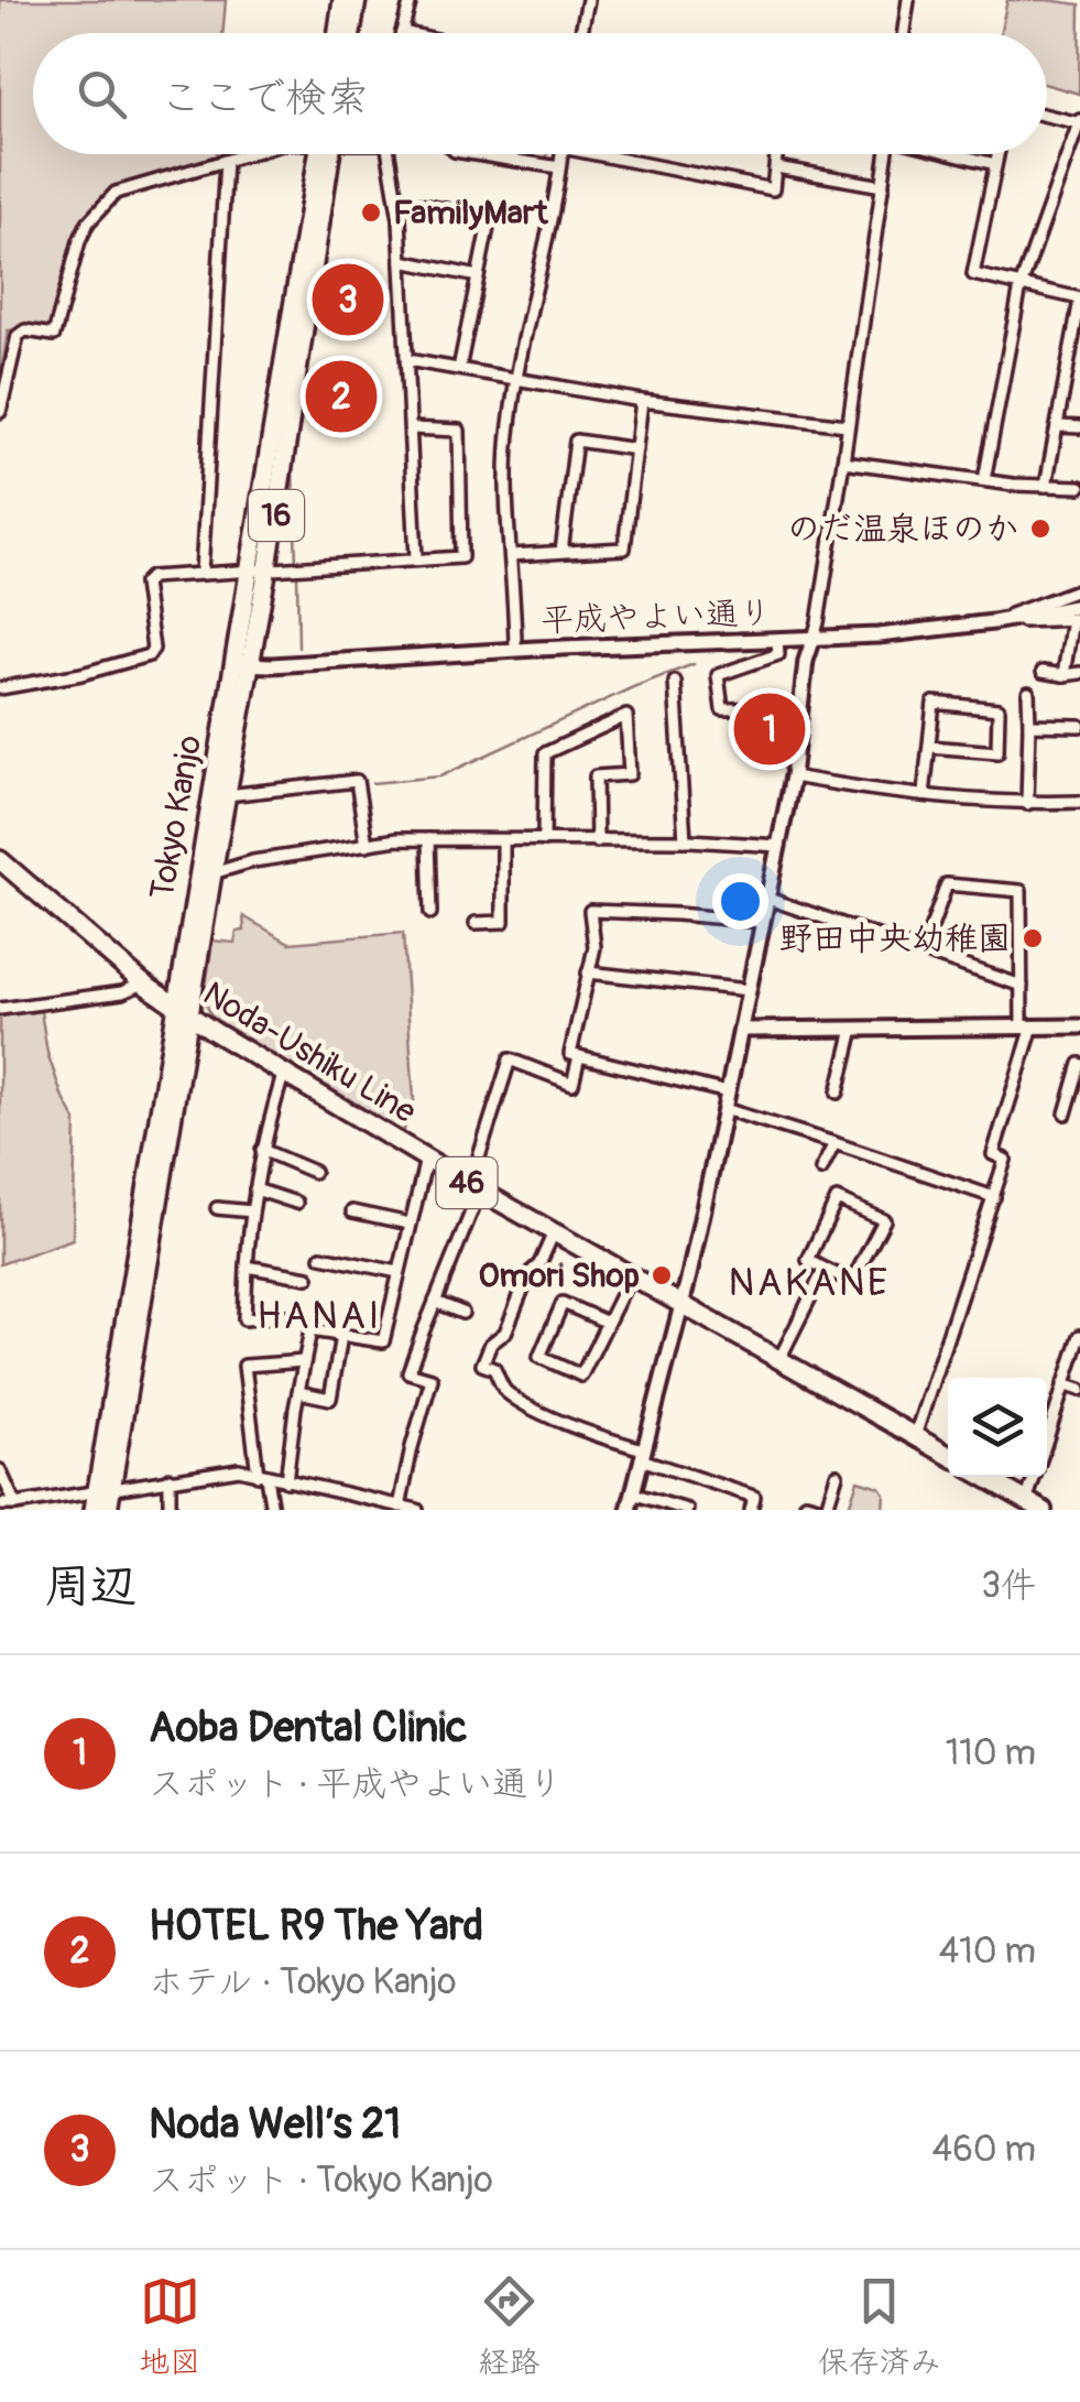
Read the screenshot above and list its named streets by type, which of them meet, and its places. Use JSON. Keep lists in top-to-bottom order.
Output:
{
  "streets": {
    "main road": [
      "16",
      "Tokyo Kanjo",
      "Noda-Ushiku Line",
      "46"
    ],
    "street": ["平成やよい通り"]
  },
  "crossings": [
    ["平成やよい通り", "Tokyo Kanjo"],
    ["Tokyo Kanjo", "Noda-Ushiku Line"]
  ],
  "districts": ["NAKANE", "HANAI"],
  "places": [
    "FamilyMart",
    "のだ温泉ほのか",
    "野田中央幼稚園",
    "Omori Shop"
  ],
  "page": {
    "search": "ここで検索",
    "pins": ["3", "2", "1"],
    "heading": ["周辺", "3件"],
    "list": [
      {
        "mark": "1",
        "name": "Aoba Dental Clinic",
        "note": "スポット · 平成やよい通り",
        "value": "110 m"
      },
      {
        "mark": "2",
        "name": "HOTEL R9 The Yard",
        "note": "ホテル · Tokyo Kanjo",
        "value": "410 m"
      },
      {
        "mark": "3",
        "name": "Noda Well’s 21",
        "note": "スポット · Tokyo Kanjo",
        "value": "460 m"
      }
    ],
    "nav": ["地図", "経路", "保存済み"]
  }
}
